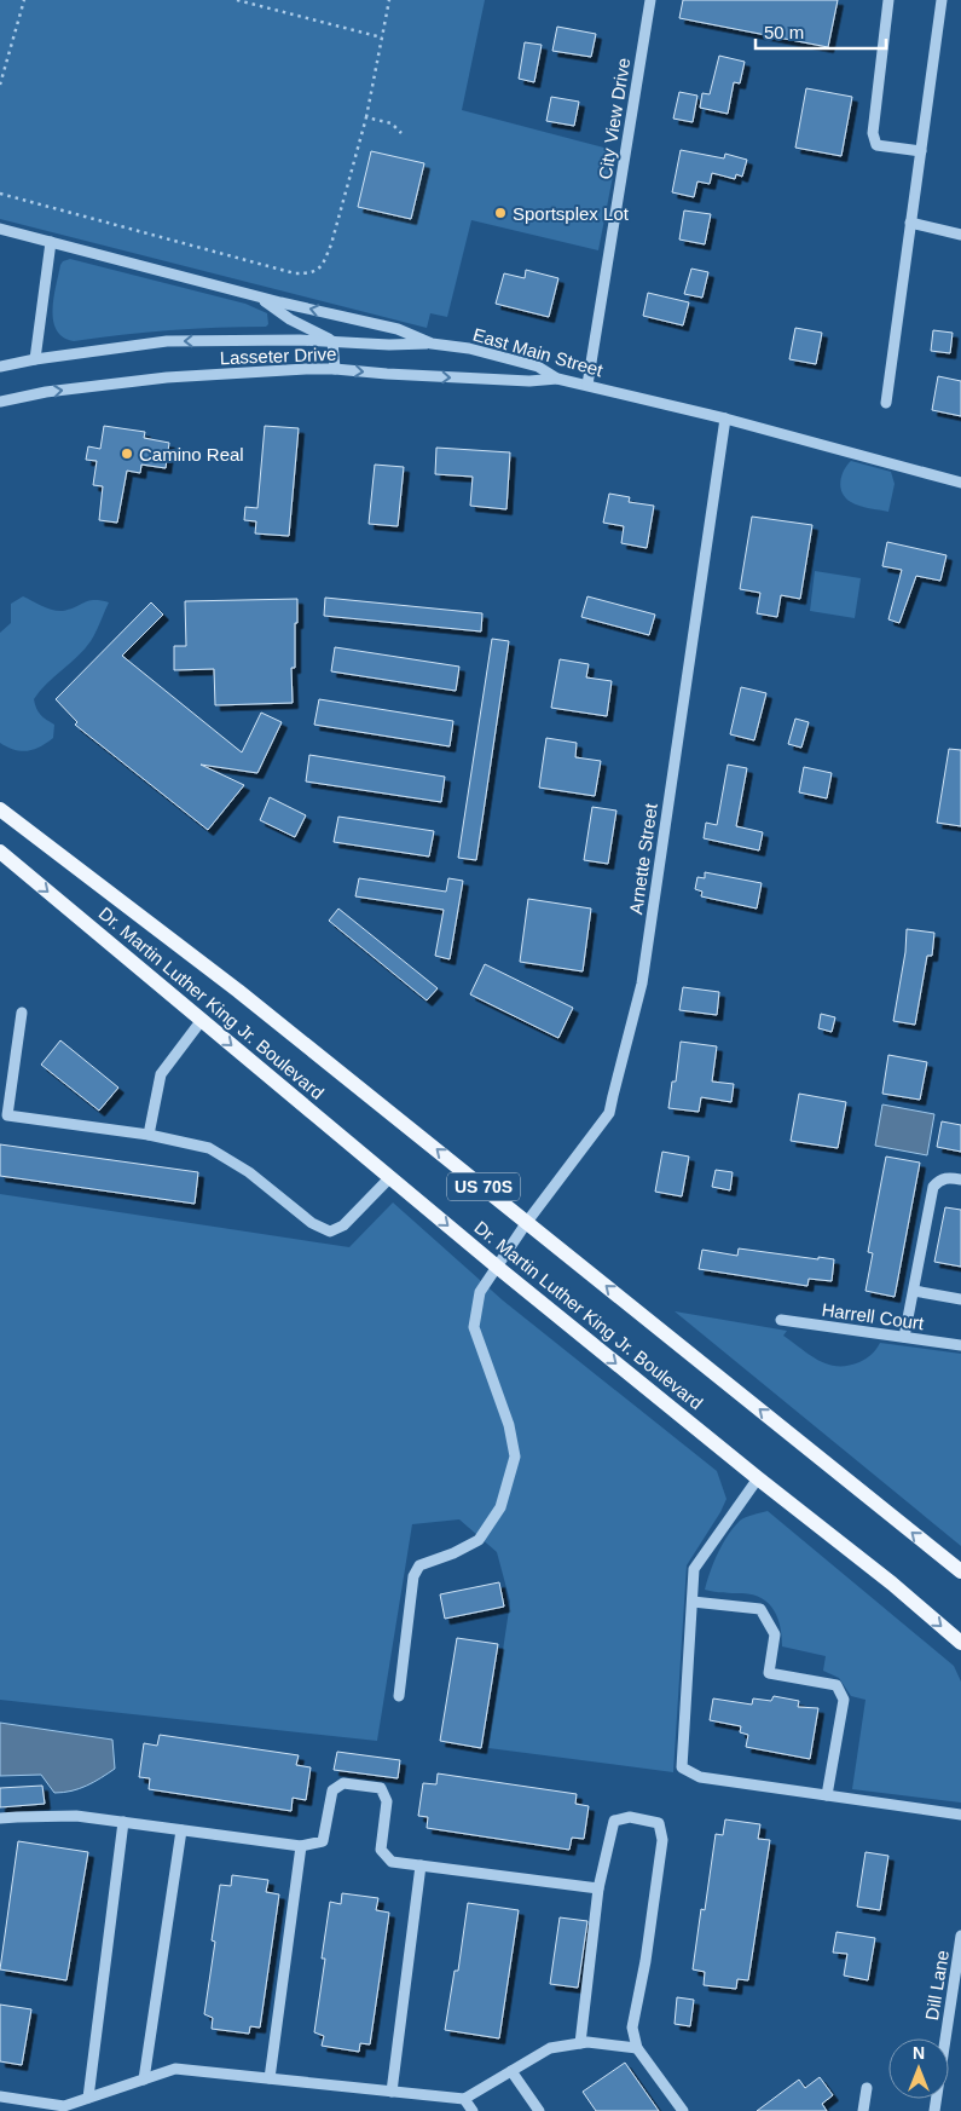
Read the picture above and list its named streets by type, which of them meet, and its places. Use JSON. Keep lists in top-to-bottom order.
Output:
{
  "streets": {
    "main road": ["Dr. Martin Luther King Jr. Boulevard", "US 70S"],
    "street": [
      "City View Drive",
      "East Main Street",
      "Lasseter Drive",
      "Arnette Street",
      "Harrell Court",
      "Dill Lane"
    ]
  },
  "crossings": [
    ["City View Drive", "East Main Street"],
    ["East Main Street", "Lasseter Drive"],
    ["East Main Street", "Arnette Street"],
    ["Arnette Street", "Dr. Martin Luther King Jr. Boulevard"]
  ],
  "places": ["Sportsplex Lot", "Camino Real"],
  "scale_bar": "50 m",
  "north": "top"
}
